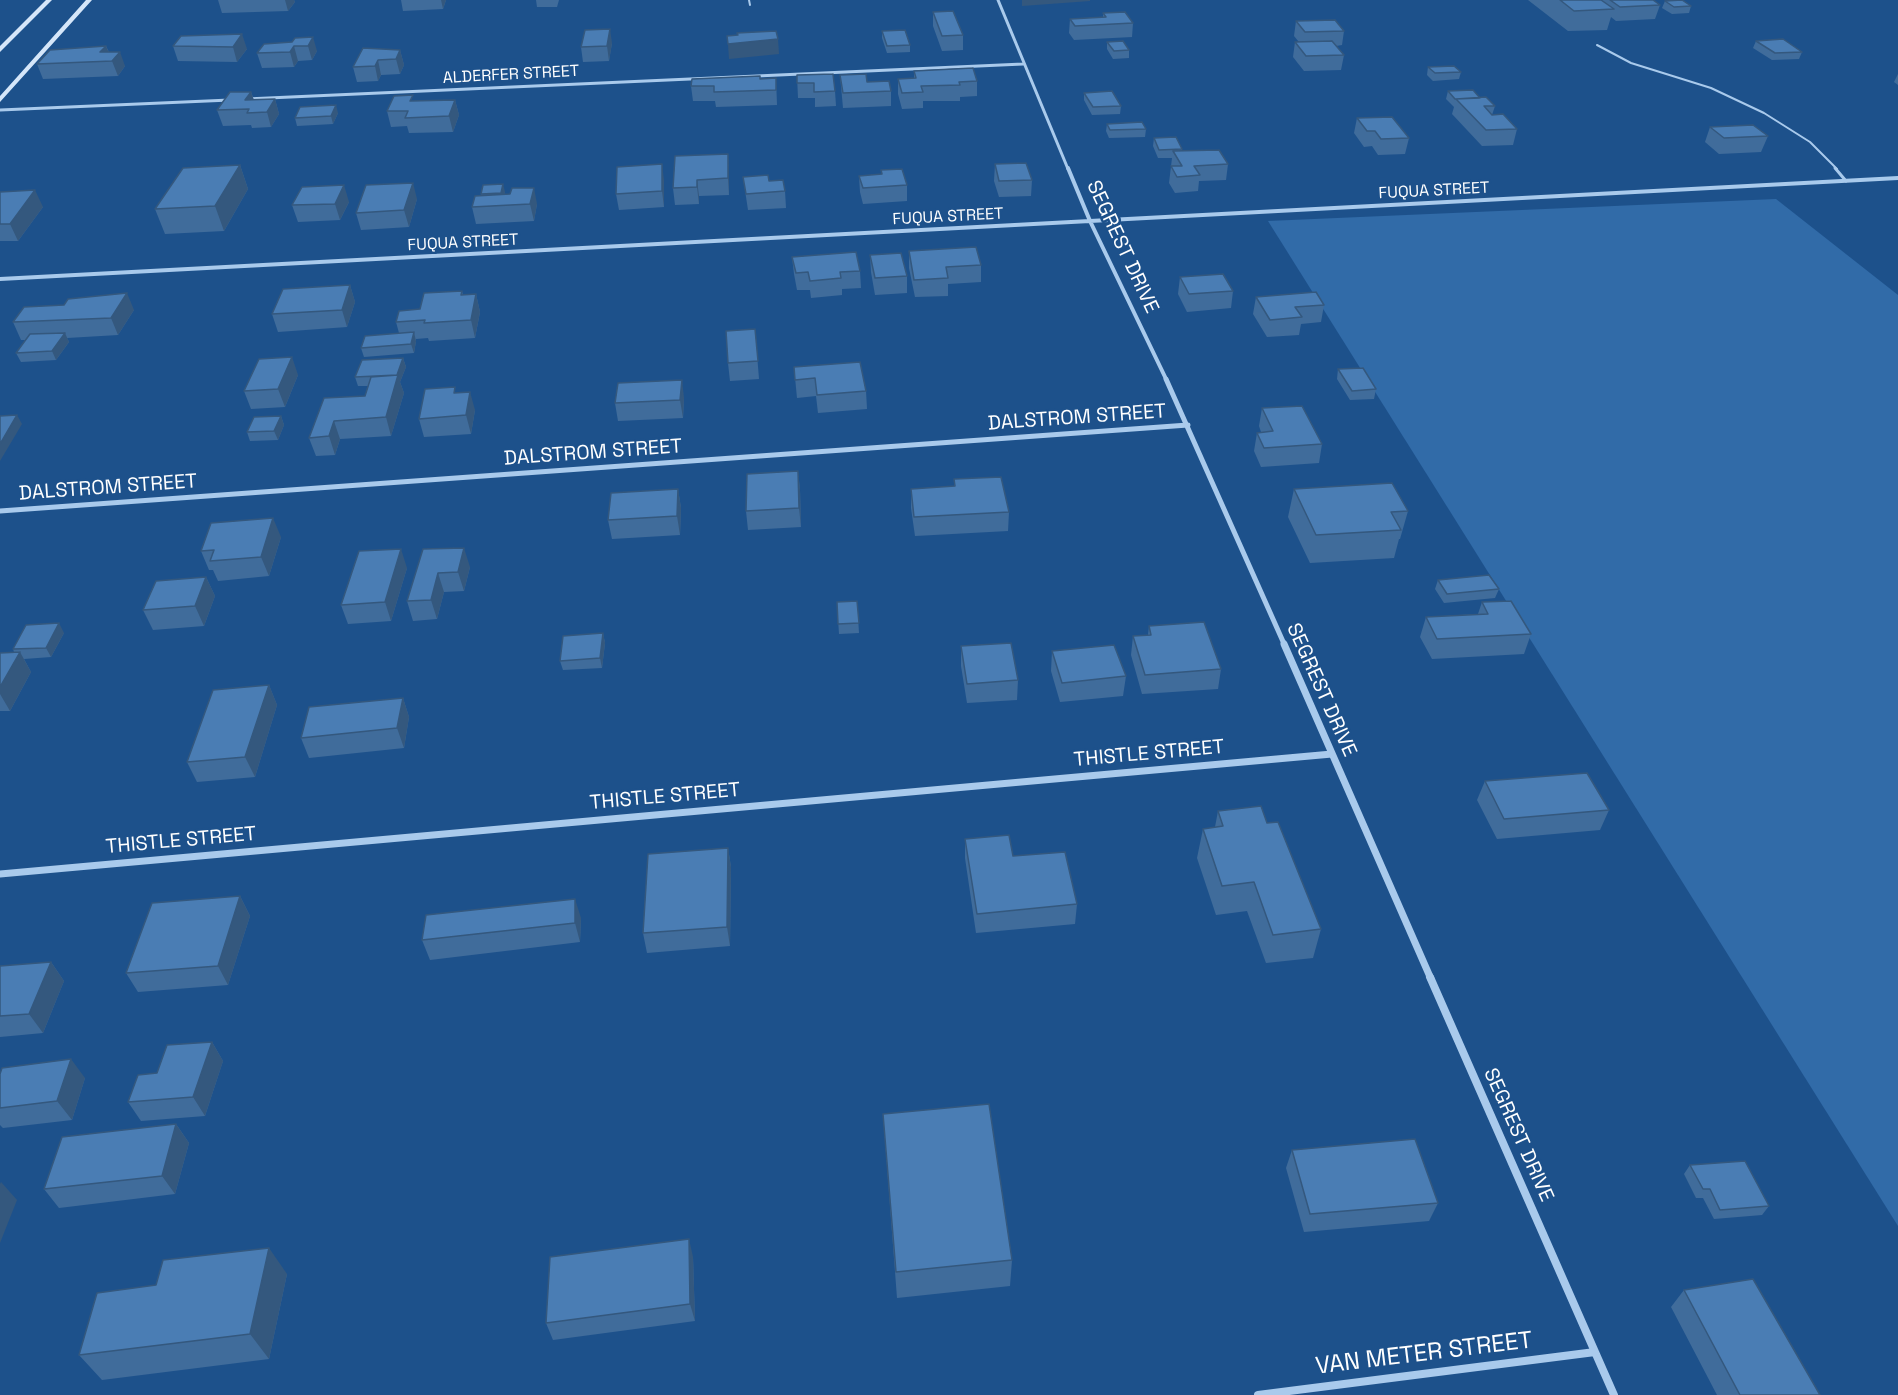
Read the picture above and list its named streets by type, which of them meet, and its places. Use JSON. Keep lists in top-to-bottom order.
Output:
{
  "streets": {
    "street": [
      "ALDERFER STREET",
      "FUQUA STREET",
      "SEGREST DRIVE",
      "DALSTROM STREET",
      "THISTLE STREET",
      "VAN METER STREET"
    ]
  },
  "crossings": [
    ["ALDERFER STREET", "SEGREST DRIVE"],
    ["FUQUA STREET", "SEGREST DRIVE"],
    ["SEGREST DRIVE", "DALSTROM STREET"],
    ["SEGREST DRIVE", "THISTLE STREET"],
    ["SEGREST DRIVE", "VAN METER STREET"]
  ]
}
